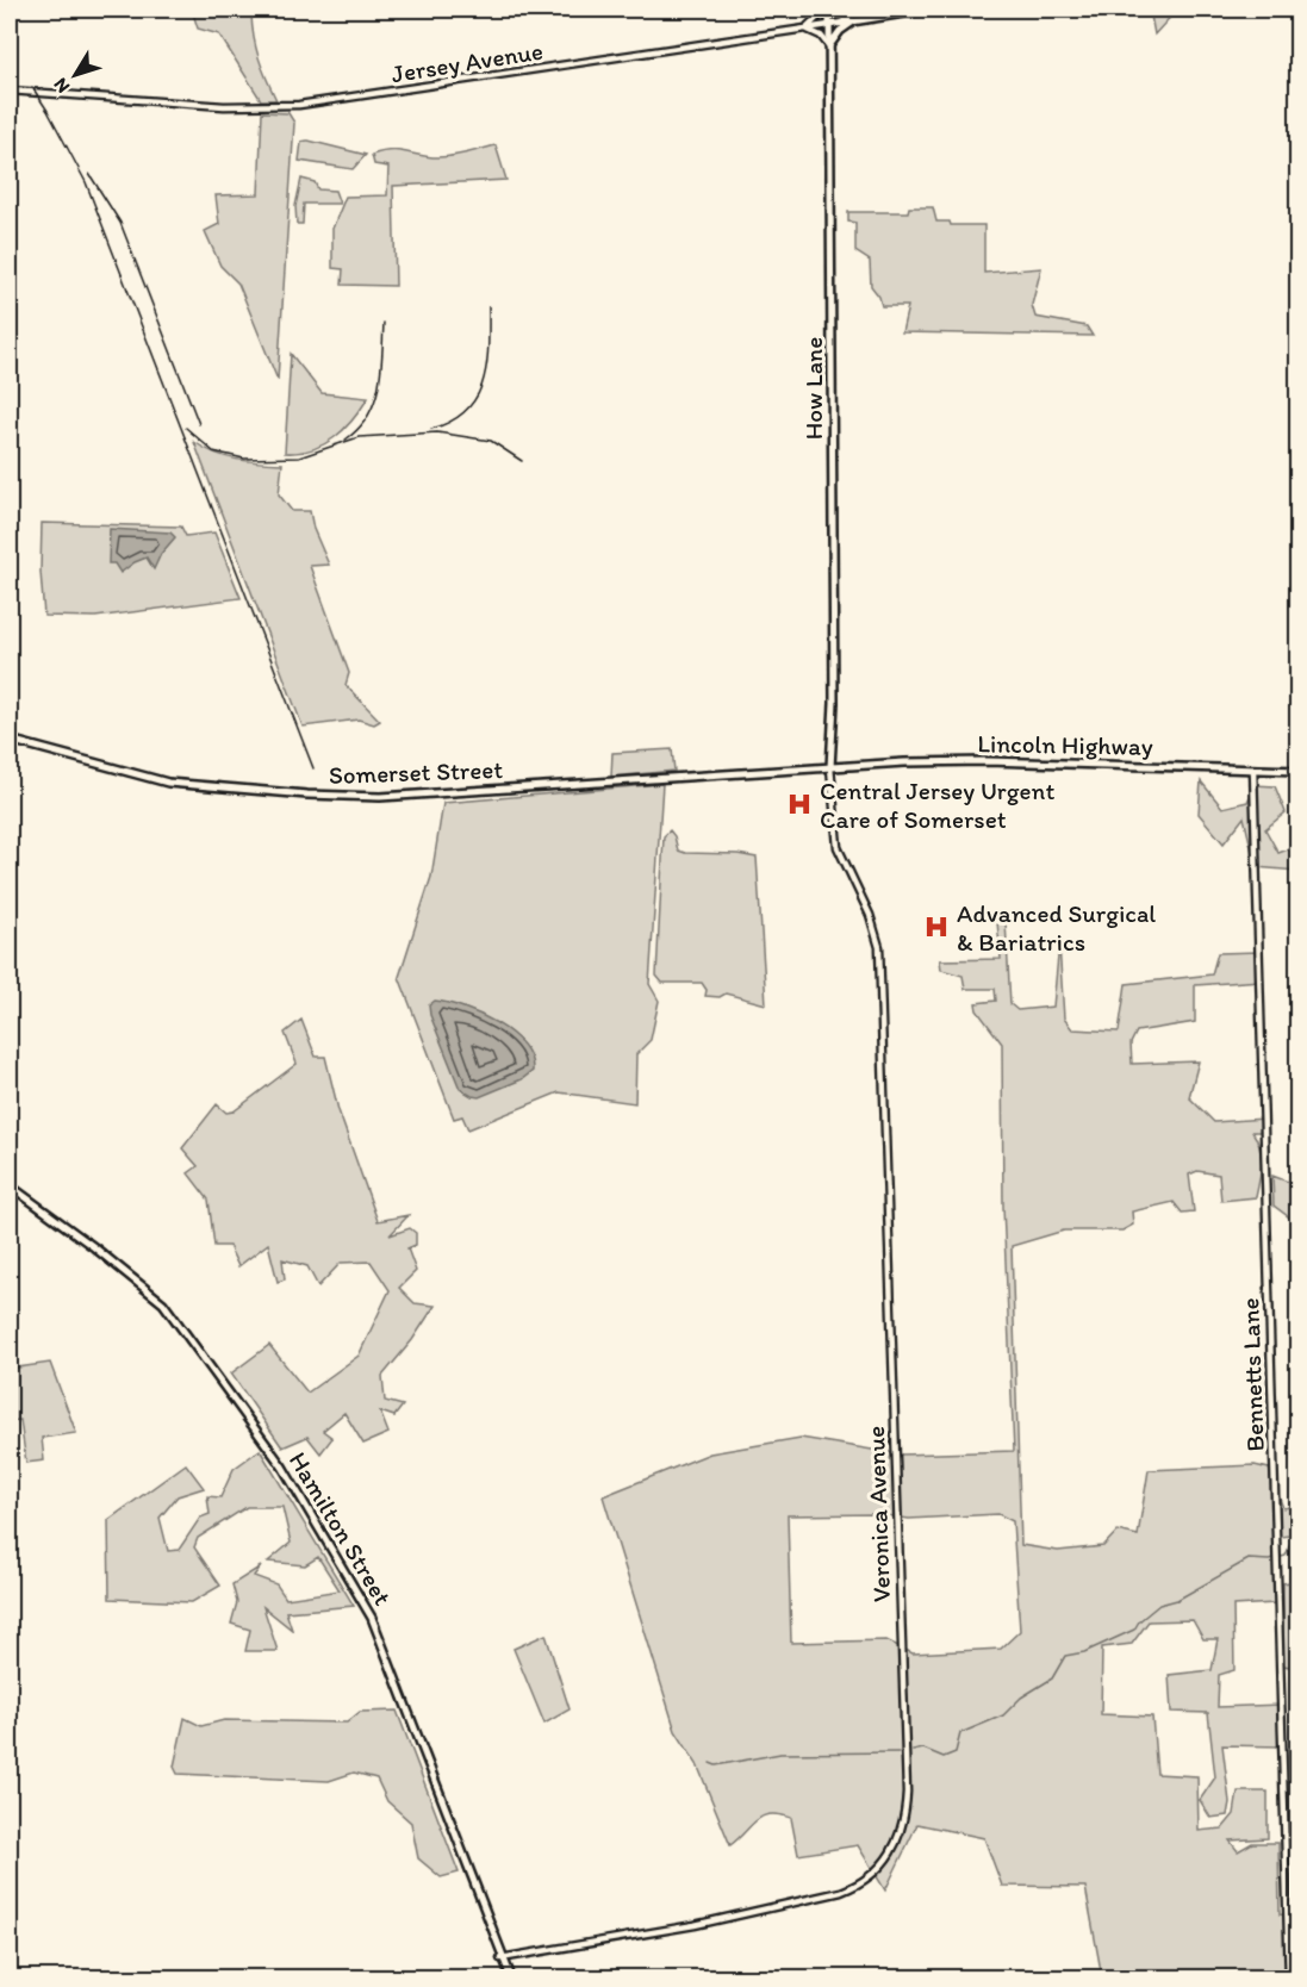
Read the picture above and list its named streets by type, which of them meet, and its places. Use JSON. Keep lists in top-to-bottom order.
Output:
{
  "streets": {
    "main road": [
      "Jersey Avenue",
      "How Lane",
      "Lincoln Highway",
      "Somerset Street",
      "Hamilton Street"
    ],
    "street": ["Bennetts Lane", "Veronica Avenue"]
  },
  "crossings": [
    ["Jersey Avenue", "How Lane"],
    ["How Lane", "Lincoln Highway"],
    ["How Lane", "Somerset Street"],
    ["How Lane", "Veronica Avenue"],
    ["Lincoln Highway", "Somerset Street"],
    ["Lincoln Highway", "Bennetts Lane"],
    ["Lincoln Highway", "Veronica Avenue"],
    ["Somerset Street", "Veronica Avenue"],
    ["Veronica Avenue", "Hamilton Street"]
  ],
  "places": {
    "hospital": ["Central Jersey Urgent Care of Somerset", "Advanced Surgical & Bariatrics"]
  },
  "north": "bottom left"
}
